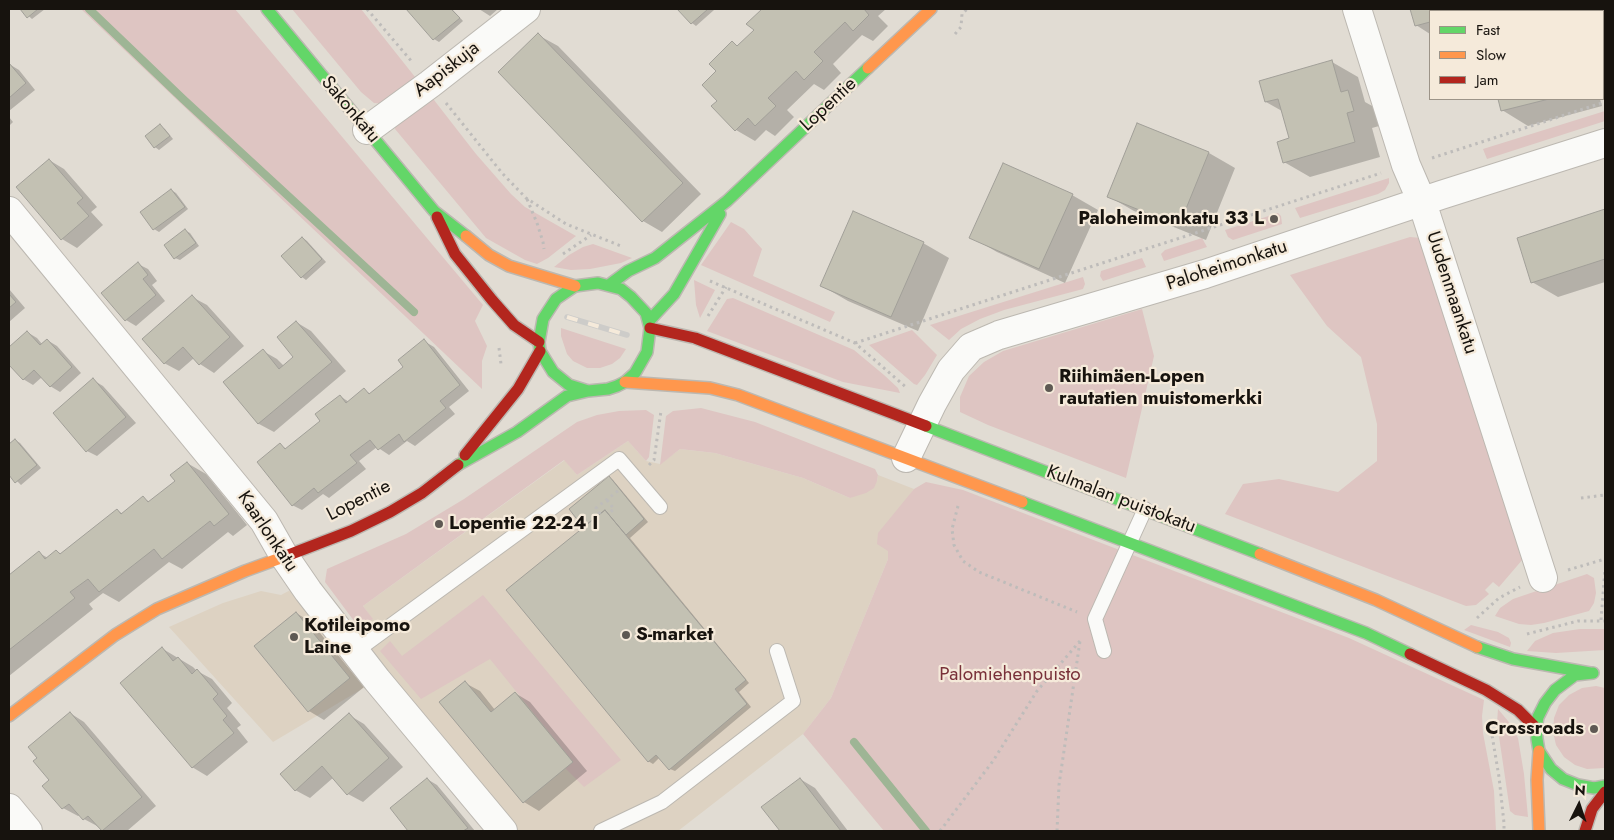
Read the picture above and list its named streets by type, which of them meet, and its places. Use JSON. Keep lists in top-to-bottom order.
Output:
{
  "streets": {
    "street": [
      "Aapiskuja",
      "Lopentie",
      "Sakonkatu",
      "Paloheimonkatu",
      "Uudenmaankatu",
      "Kulmalan puistokatu",
      "Kaarlonkatu"
    ]
  },
  "crossings": [
    ["Aapiskuja", "Sakonkatu"],
    ["Lopentie", "Sakonkatu"],
    ["Lopentie", "Kulmalan puistokatu"],
    ["Lopentie", "Kaarlonkatu"],
    ["Sakonkatu", "Kulmalan puistokatu"],
    ["Paloheimonkatu", "Uudenmaankatu"],
    ["Paloheimonkatu", "Kulmalan puistokatu"]
  ],
  "parks": ["Palomiehenpuisto"],
  "places": [
    "Paloheimonkatu 33 L",
    "Riihimäen-Lopen rautatien muistomerkki",
    "Lopentie 22-24 I",
    "S-market",
    "Kotileipomo Laine",
    "Crossroads"
  ],
  "legend": ["Fast", "Slow", "Jam"],
  "north": "top"
}
